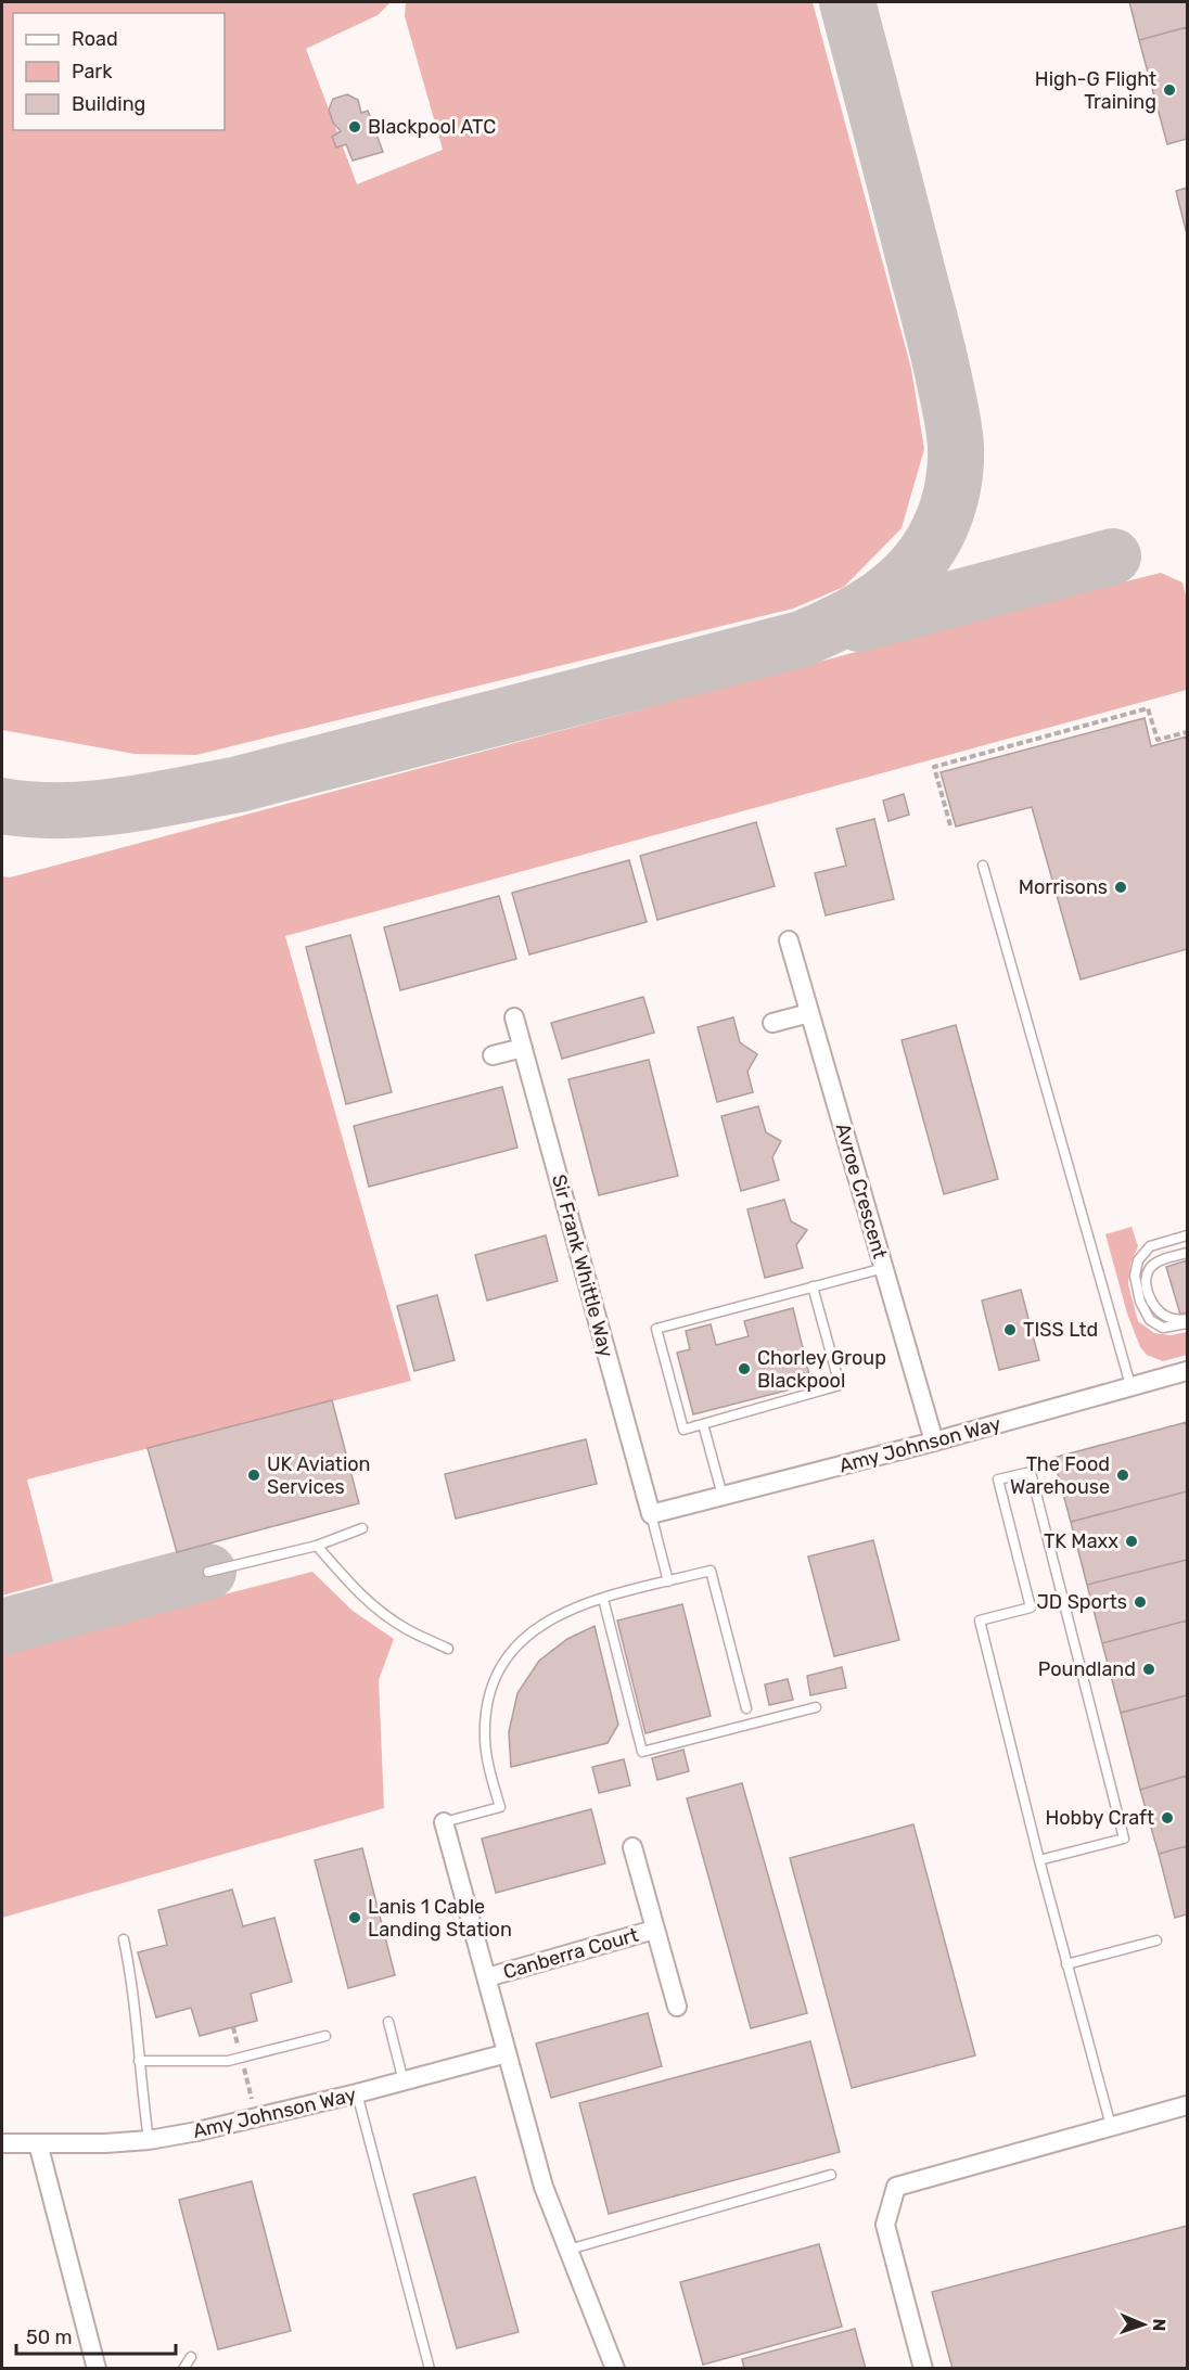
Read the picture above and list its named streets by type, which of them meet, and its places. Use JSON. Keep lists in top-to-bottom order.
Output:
{
  "streets": {
    "street": [
      "Avroe Crescent",
      "Sir Frank Whittle Way",
      "Amy Johnson Way",
      "Canberra Court"
    ]
  },
  "crossings": [
    ["Avroe Crescent", "Amy Johnson Way"],
    ["Sir Frank Whittle Way", "Amy Johnson Way"]
  ],
  "places": [
    "High-G Flight Training",
    "Blackpool ATC",
    "Morrisons",
    "TISS Ltd",
    "Chorley Group Blackpool",
    "UK Aviation Services",
    "The Food Warehouse",
    "TK Maxx",
    "JD Sports",
    "Poundland",
    "Hobby Craft",
    "Lanis 1 Cable Landing Station"
  ],
  "legend": ["Road", "Park", "Building"],
  "scale_bar": "50 m",
  "north": "right"
}
